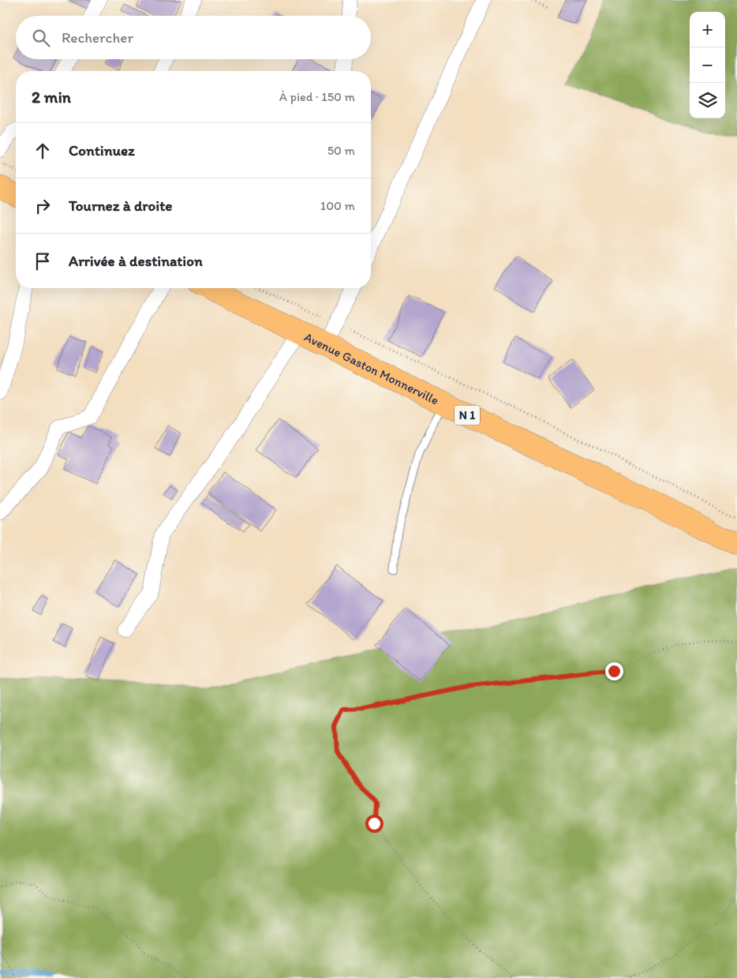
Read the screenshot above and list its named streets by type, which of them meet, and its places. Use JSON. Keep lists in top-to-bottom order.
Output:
{
  "streets": {
    "main road": ["Avenue Gaston Monnerville", "N 1"]
  },
  "page": {
    "map_buttons": ["+", "−"],
    "search": "Rechercher",
    "heading": ["2 min", "À pied · 150 m"],
    "list": [
      ["Continuez", "50 m"],
      ["Tournez à droite", "100 m"],
      "Arrivée à destination"
    ]
  }
}
